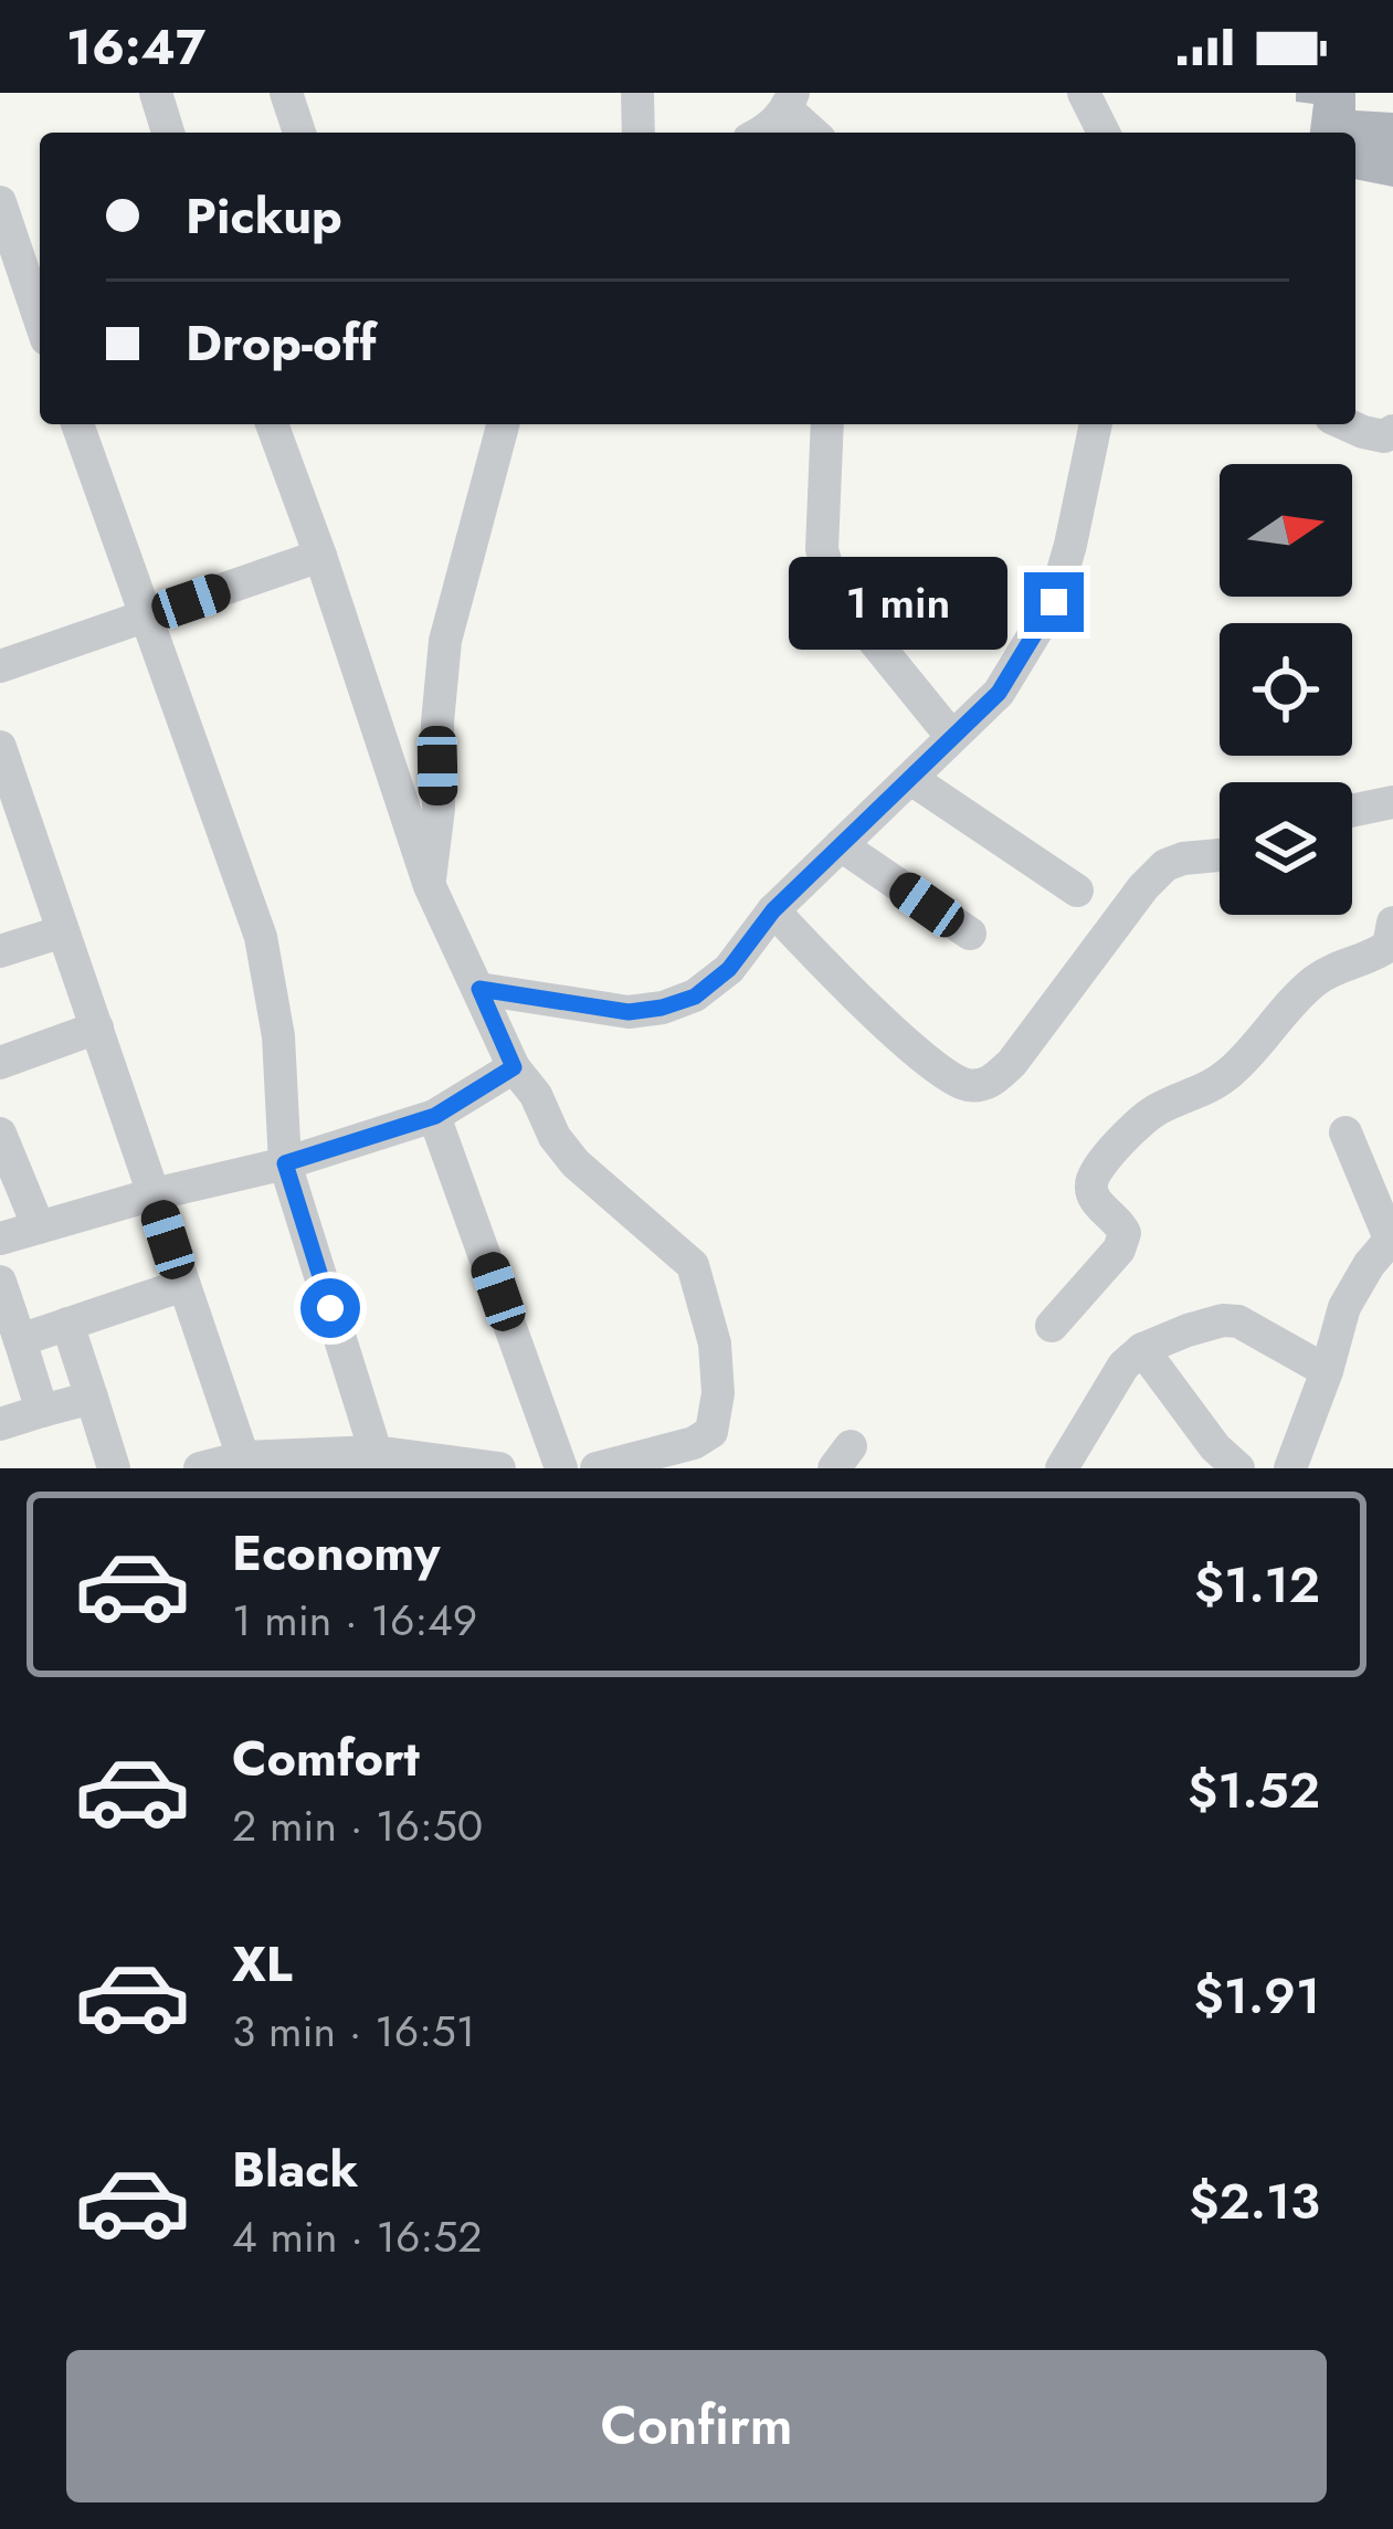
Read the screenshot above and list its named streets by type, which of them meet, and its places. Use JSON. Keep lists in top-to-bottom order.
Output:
{
  "north": "right",
  "page": {
    "status": "16:47",
    "banner": ["Pickup", "Drop-off"],
    "bubble": "1 min",
    "list": [
      {
        "name": "Economy",
        "note": "1 min · 16:49",
        "value": "$1.12"
      },
      {
        "name": "Comfort",
        "note": "2 min · 16:50",
        "value": "$1.52"
      },
      {
        "name": "XL",
        "note": "3 min · 16:51",
        "value": "$1.91"
      },
      {
        "name": "Black",
        "note": "4 min · 16:52",
        "value": "$2.13"
      }
    ],
    "buttons": "Confirm"
  }
}
